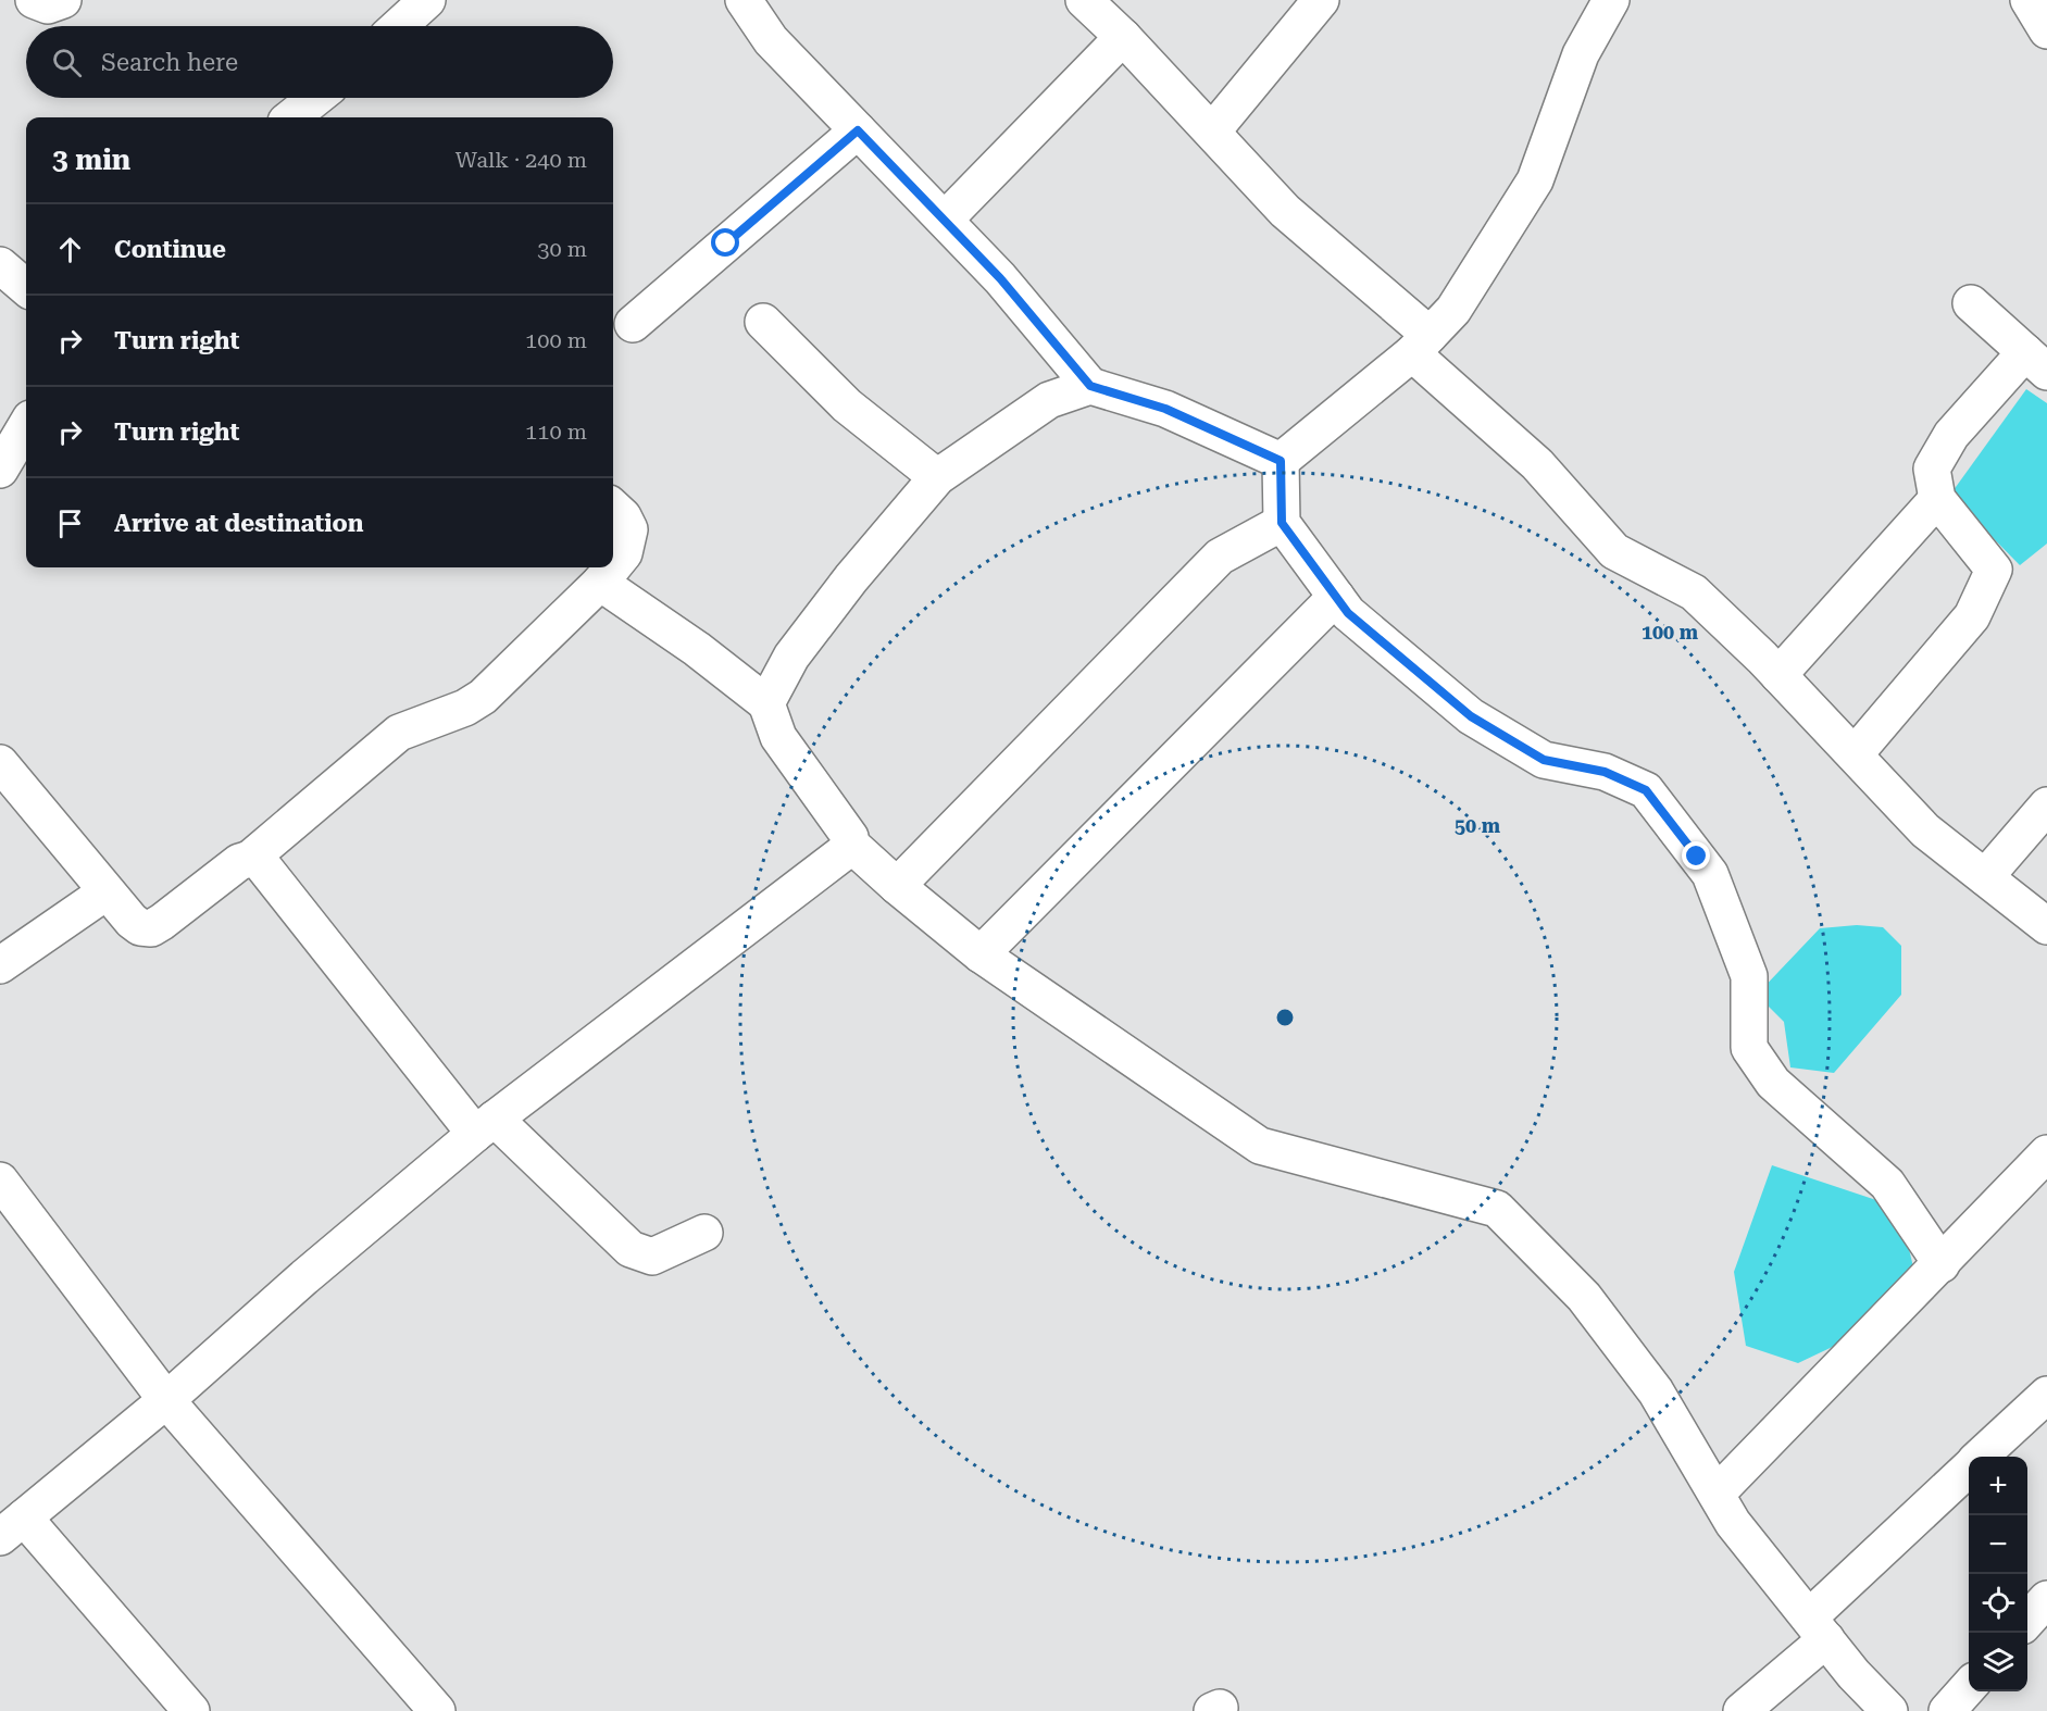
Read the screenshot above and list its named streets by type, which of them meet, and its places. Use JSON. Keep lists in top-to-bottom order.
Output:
{
  "page": {
    "search": "Search here",
    "heading": ["3 min", "Walk · 240 m"],
    "list": [
      ["Continue", "30 m"],
      ["Turn right", "100 m"],
      ["Turn right", "110 m"],
      "Arrive at destination"
    ],
    "map_buttons": ["+", "−"]
  },
  "rings": ["100 m", "50 m"]
}
